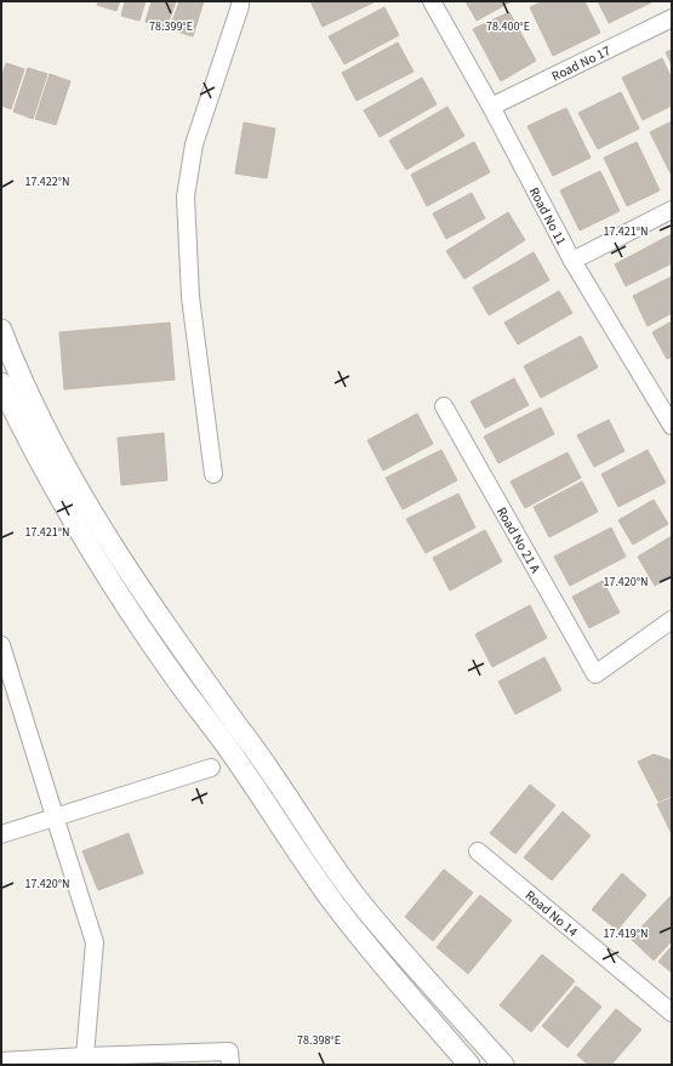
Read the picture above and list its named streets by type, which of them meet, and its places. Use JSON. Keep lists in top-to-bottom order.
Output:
{
  "streets": {
    "street": [
      "Road No 17",
      "Road No 11",
      "Road No 21 A",
      "Road No 14"
    ]
  },
  "crossings": [
    ["Road No 17", "Road No 11"]
  ],
  "coordinates": [
    "78.399°E",
    "78.400°E",
    "17.422°N",
    "17.421°N",
    "17.420°N",
    "17.419°N",
    "78.398°E"
  ]
}
